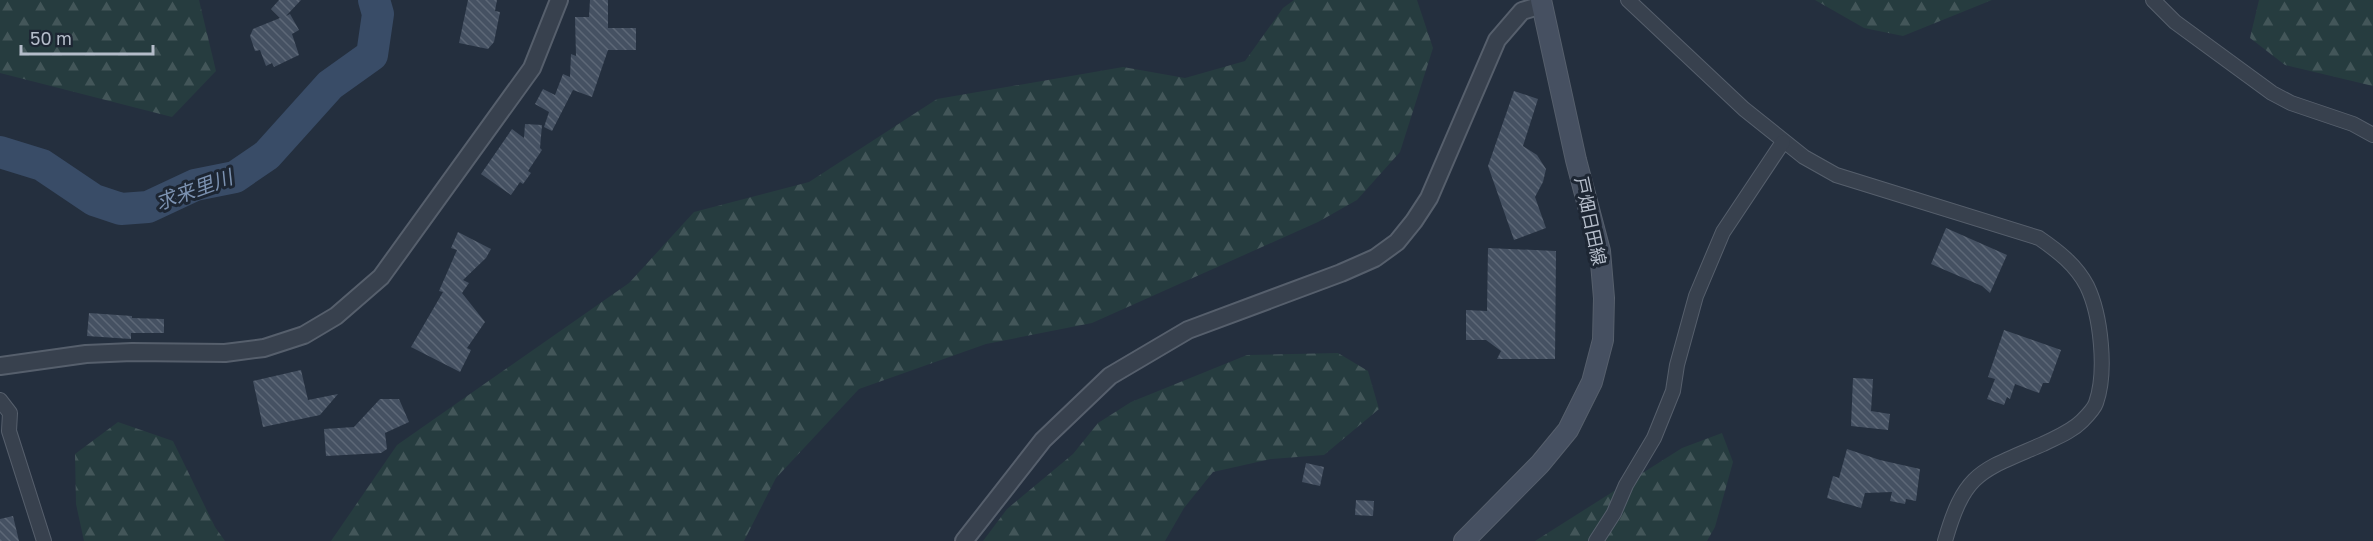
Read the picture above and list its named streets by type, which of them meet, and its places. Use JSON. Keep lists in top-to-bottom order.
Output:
{
  "streets": {
    "main road": ["戸畑日田線"]
  },
  "water": ["求来里川"],
  "scale_bar": "50 m"
}
